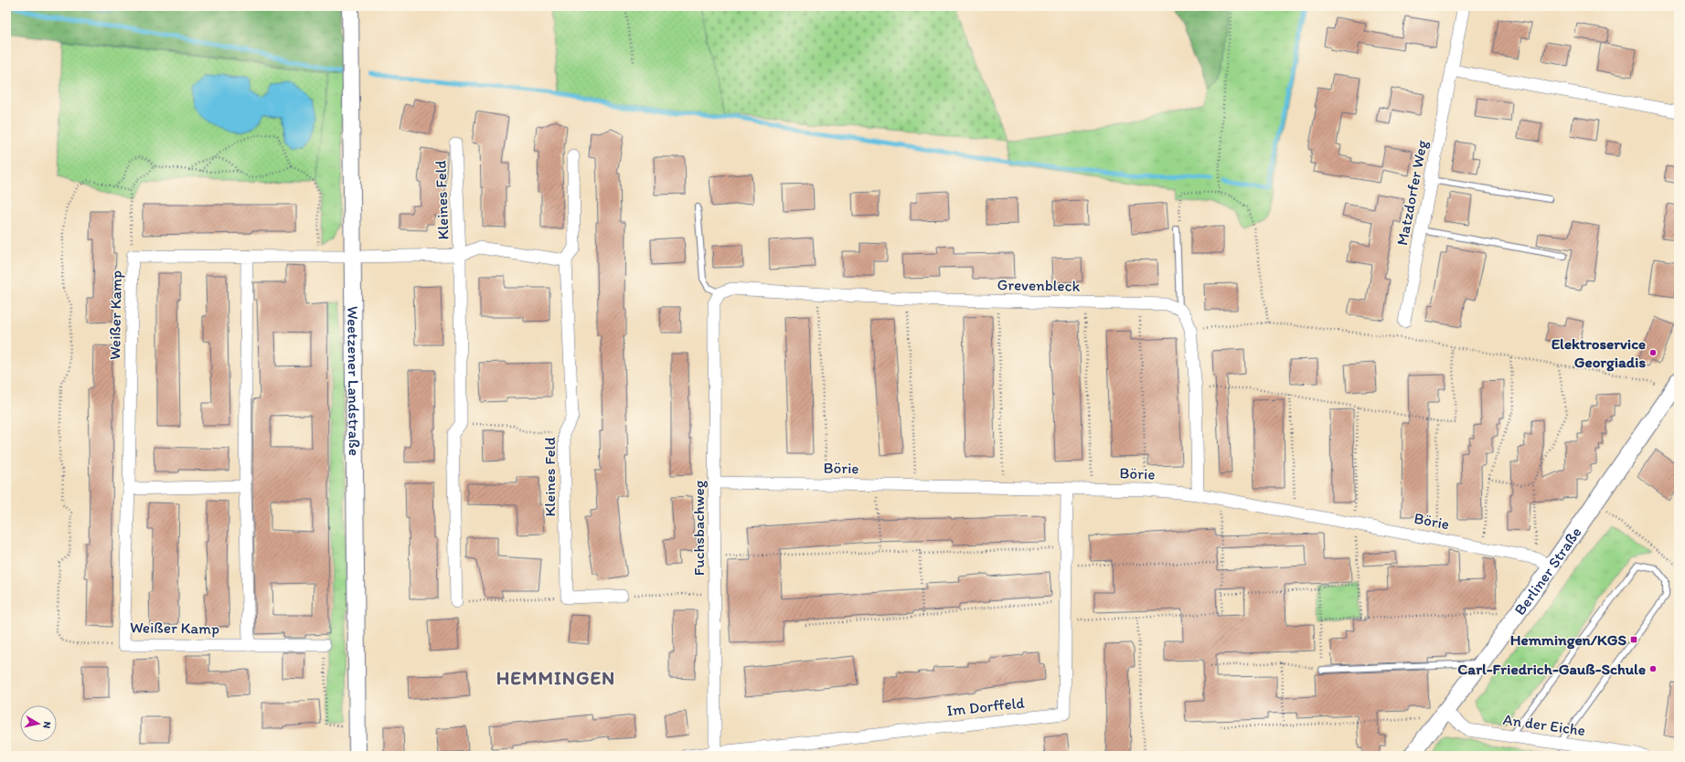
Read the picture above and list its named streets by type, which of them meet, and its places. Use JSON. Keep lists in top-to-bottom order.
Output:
{
  "streets": {
    "main road": ["Weetzener Landstraße", "Berliner Straße"],
    "street": [
      "Matzdorfer Weg",
      "Kleines Feld",
      "Grevenbleck",
      "Weißer Kamp",
      "Börie",
      "Fuchsbachweg",
      "Im Dorffeld",
      "An der Eiche"
    ]
  },
  "crossings": [
    ["Kleines Feld", "Weißer Kamp"],
    ["Kleines Feld", "Weetzener Landstraße"],
    ["Grevenbleck", "Fuchsbachweg"],
    ["Weißer Kamp", "Weetzener Landstraße"],
    ["Börie", "Fuchsbachweg"],
    ["Börie", "Berliner Straße"],
    ["Börie", "Im Dorffeld"],
    ["Fuchsbachweg", "Im Dorffeld"],
    ["Berliner Straße", "An der Eiche"]
  ],
  "districts": ["HEMMINGEN"],
  "places": {
    "other": ["Elektroservice Georgiadis", "Carl-Friedrich-Gauß-Schule"],
    "transit": ["Hemmingen/KGS"]
  },
  "north": "right"
}
